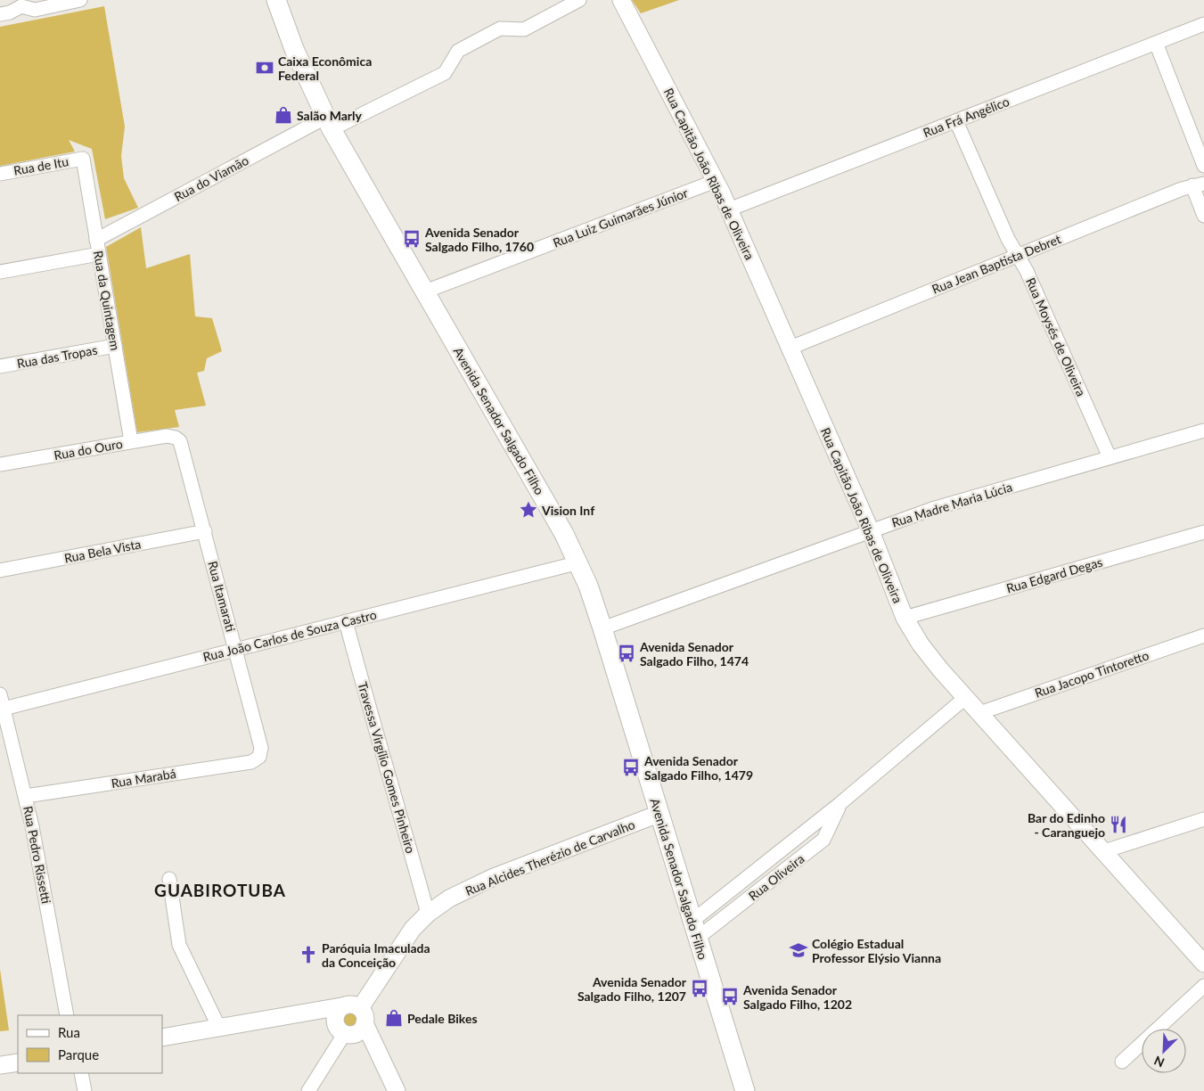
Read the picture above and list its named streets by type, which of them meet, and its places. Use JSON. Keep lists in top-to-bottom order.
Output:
{
  "streets": {
    "main road": ["Avenida Senador Salgado Filho"],
    "street": [
      "Rua Frá Angélico",
      "Rua de Itu",
      "Rua Capitão João Ribas de Oliveira",
      "Rua do Viamão",
      "Rua Luiz Guimarães Júnior",
      "Rua Jean Baptista Debret",
      "Rua da Quintagem",
      "Rua Moysés de Oliveira",
      "Rua das Tropas",
      "Rua do Ouro",
      "Rua Madre Maria Lúcia",
      "Rua Bela Vista",
      "Rua Edgard Degas",
      "Rua Itamarati",
      "Rua João Carlos de Souza Castro",
      "Rua Jacopo Tintoretto",
      "Travessa Virgílio Gomes Pinheiro",
      "Rua Marabá",
      "Rua Pedro Rissetti",
      "Rua Alcides Therézio de Carvalho",
      "Rua Oliveira"
    ]
  },
  "crossings": [
    ["Rua Frá Angélico", "Rua Capitão João Ribas de Oliveira"],
    ["Rua Frá Angélico", "Rua Moysés de Oliveira"],
    ["Rua de Itu", "Rua da Quintagem"],
    ["Rua Capitão João Ribas de Oliveira", "Rua Luiz Guimarães Júnior"],
    ["Rua Capitão João Ribas de Oliveira", "Rua Jean Baptista Debret"],
    ["Rua Capitão João Ribas de Oliveira", "Rua Madre Maria Lúcia"],
    ["Rua Capitão João Ribas de Oliveira", "Rua Edgard Degas"],
    ["Rua Capitão João Ribas de Oliveira", "Rua Jacopo Tintoretto"],
    ["Rua Capitão João Ribas de Oliveira", "Rua Oliveira"],
    ["Rua do Viamão", "Rua da Quintagem"],
    ["Rua do Viamão", "Avenida Senador Salgado Filho"],
    ["Rua Luiz Guimarães Júnior", "Avenida Senador Salgado Filho"],
    ["Rua Jean Baptista Debret", "Rua Moysés de Oliveira"],
    ["Rua da Quintagem", "Rua das Tropas"],
    ["Rua da Quintagem", "Rua do Ouro"],
    ["Rua Moysés de Oliveira", "Rua Madre Maria Lúcia"],
    ["Avenida Senador Salgado Filho", "Rua Madre Maria Lúcia"],
    ["Avenida Senador Salgado Filho", "Rua João Carlos de Souza Castro"],
    ["Avenida Senador Salgado Filho", "Rua Alcides Therézio de Carvalho"],
    ["Avenida Senador Salgado Filho", "Rua Oliveira"],
    ["Rua do Ouro", "Rua Itamarati"],
    ["Rua Bela Vista", "Rua Itamarati"],
    ["Rua Itamarati", "Rua João Carlos de Souza Castro"],
    ["Rua Itamarati", "Rua Marabá"],
    ["Rua João Carlos de Souza Castro", "Travessa Virgílio Gomes Pinheiro"],
    ["Rua João Carlos de Souza Castro", "Rua Pedro Rissetti"],
    ["Travessa Virgílio Gomes Pinheiro", "Rua Alcides Therézio de Carvalho"],
    ["Rua Marabá", "Rua Pedro Rissetti"]
  ],
  "districts": ["GUABIROTUBA"],
  "places": {
    "bank": ["Caixa Econômica Federal"],
    "shop": ["Salão Marly", "Pedale Bikes"],
    "bus stop": [
      "Avenida Senador Salgado Filho, 1760",
      "Avenida Senador Salgado Filho, 1474",
      "Avenida Senador Salgado Filho, 1479",
      "Avenida Senador Salgado Filho, 1207",
      "Avenida Senador Salgado Filho, 1202"
    ],
    "place": ["Vision Inf"],
    "restaurant": ["Bar do Edinho - Caranguejo"],
    "school or university": ["Colégio Estadual Professor Elýsio Vianna"],
    "church": ["Paróquia Imaculada da Conceição"]
  },
  "legend": ["Rua", "Parque"],
  "north": "bottom left"
}
